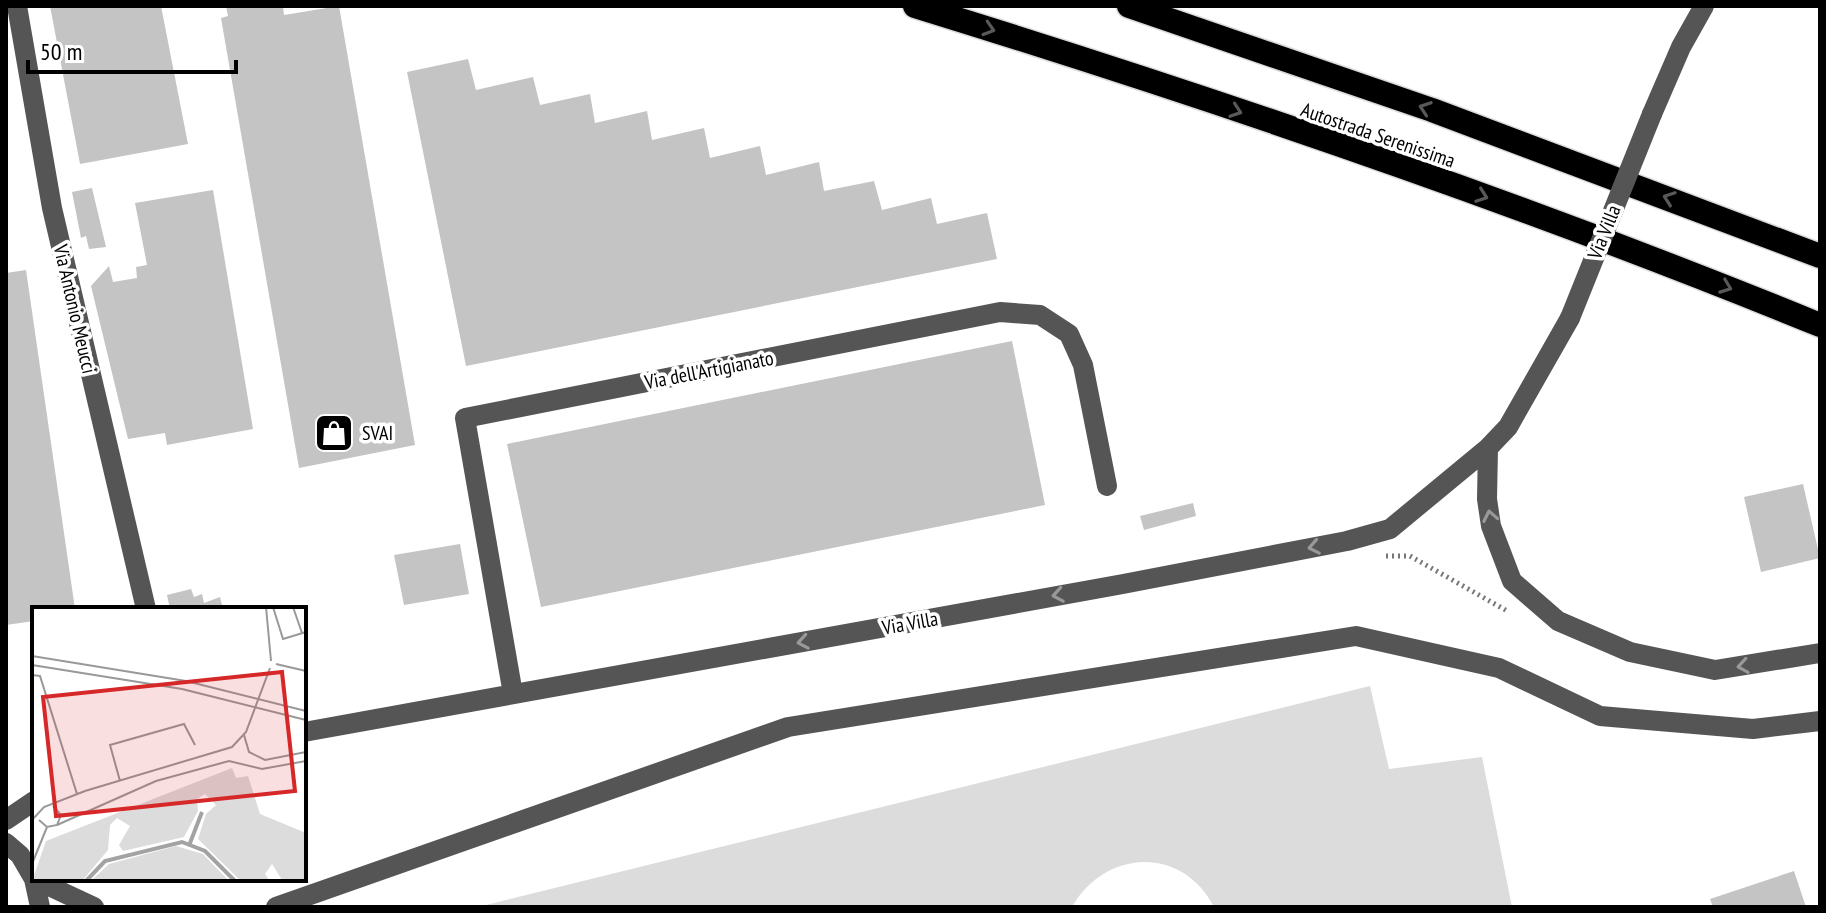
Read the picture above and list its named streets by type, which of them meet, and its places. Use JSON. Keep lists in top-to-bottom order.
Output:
{
  "streets": {
    "highway": ["Autostrada Serenissima"],
    "street": ["Via Villa", "Via Antonio Meucci", "Via dell'Artigianato"]
  },
  "crossings": [
    ["Via Villa", "Via dell'Artigianato"]
  ],
  "places": {
    "shop": ["SVAI"]
  },
  "scale_bar": "50 m"
}
